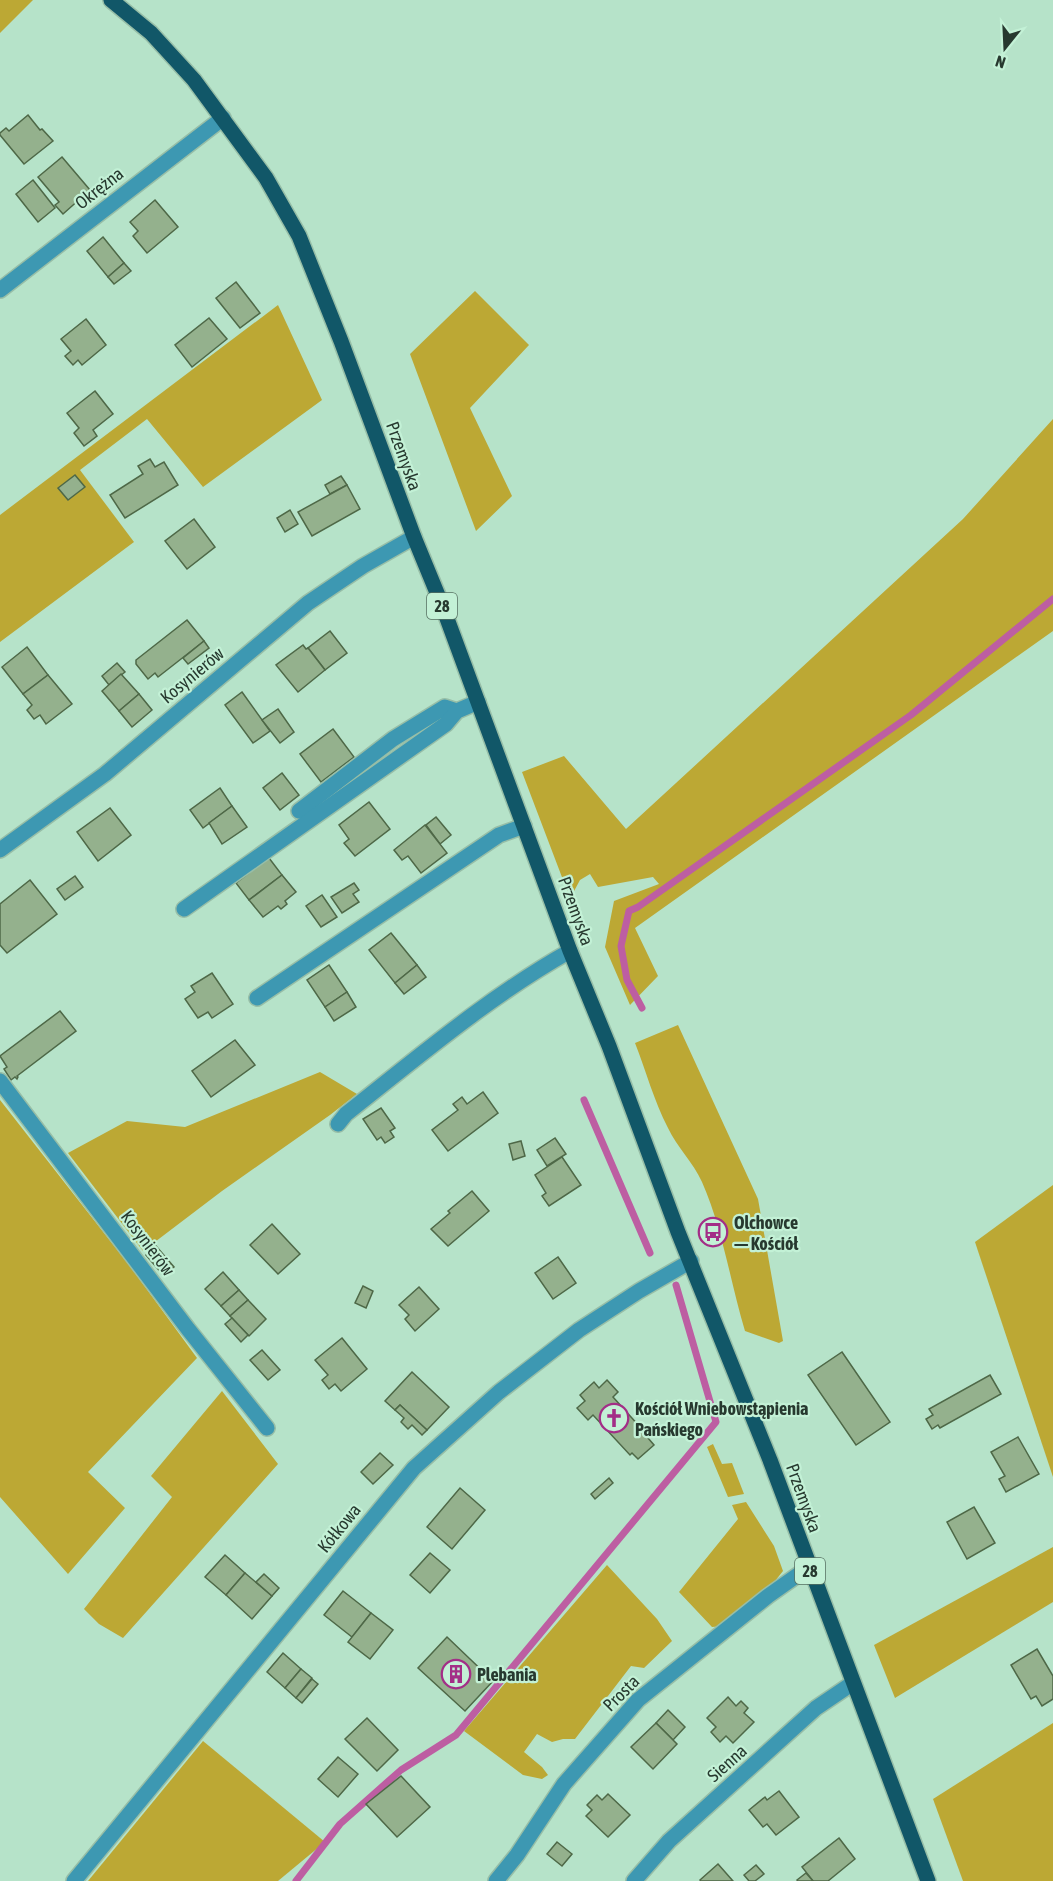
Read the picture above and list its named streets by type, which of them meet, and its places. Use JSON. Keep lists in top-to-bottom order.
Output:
{
  "streets": {
    "main road": ["Przemyska", "28"],
    "street": [
      "Okrężna",
      "Kosynierów",
      "Kółkowa",
      "Prosta",
      "Sienna"
    ]
  },
  "crossings": [
    ["Okrężna", "Przemyska"],
    ["Przemyska", "Kosynierów"],
    ["Przemyska", "Kółkowa"],
    ["Przemyska", "Prosta"],
    ["Przemyska", "Sienna"]
  ],
  "places": {
    "bus stop": ["Olchowce — Kościół"],
    "church": ["Kościół Wniebowstąpienia Pańskiego"],
    "building": ["Plebania"]
  },
  "north": "bottom"
}
